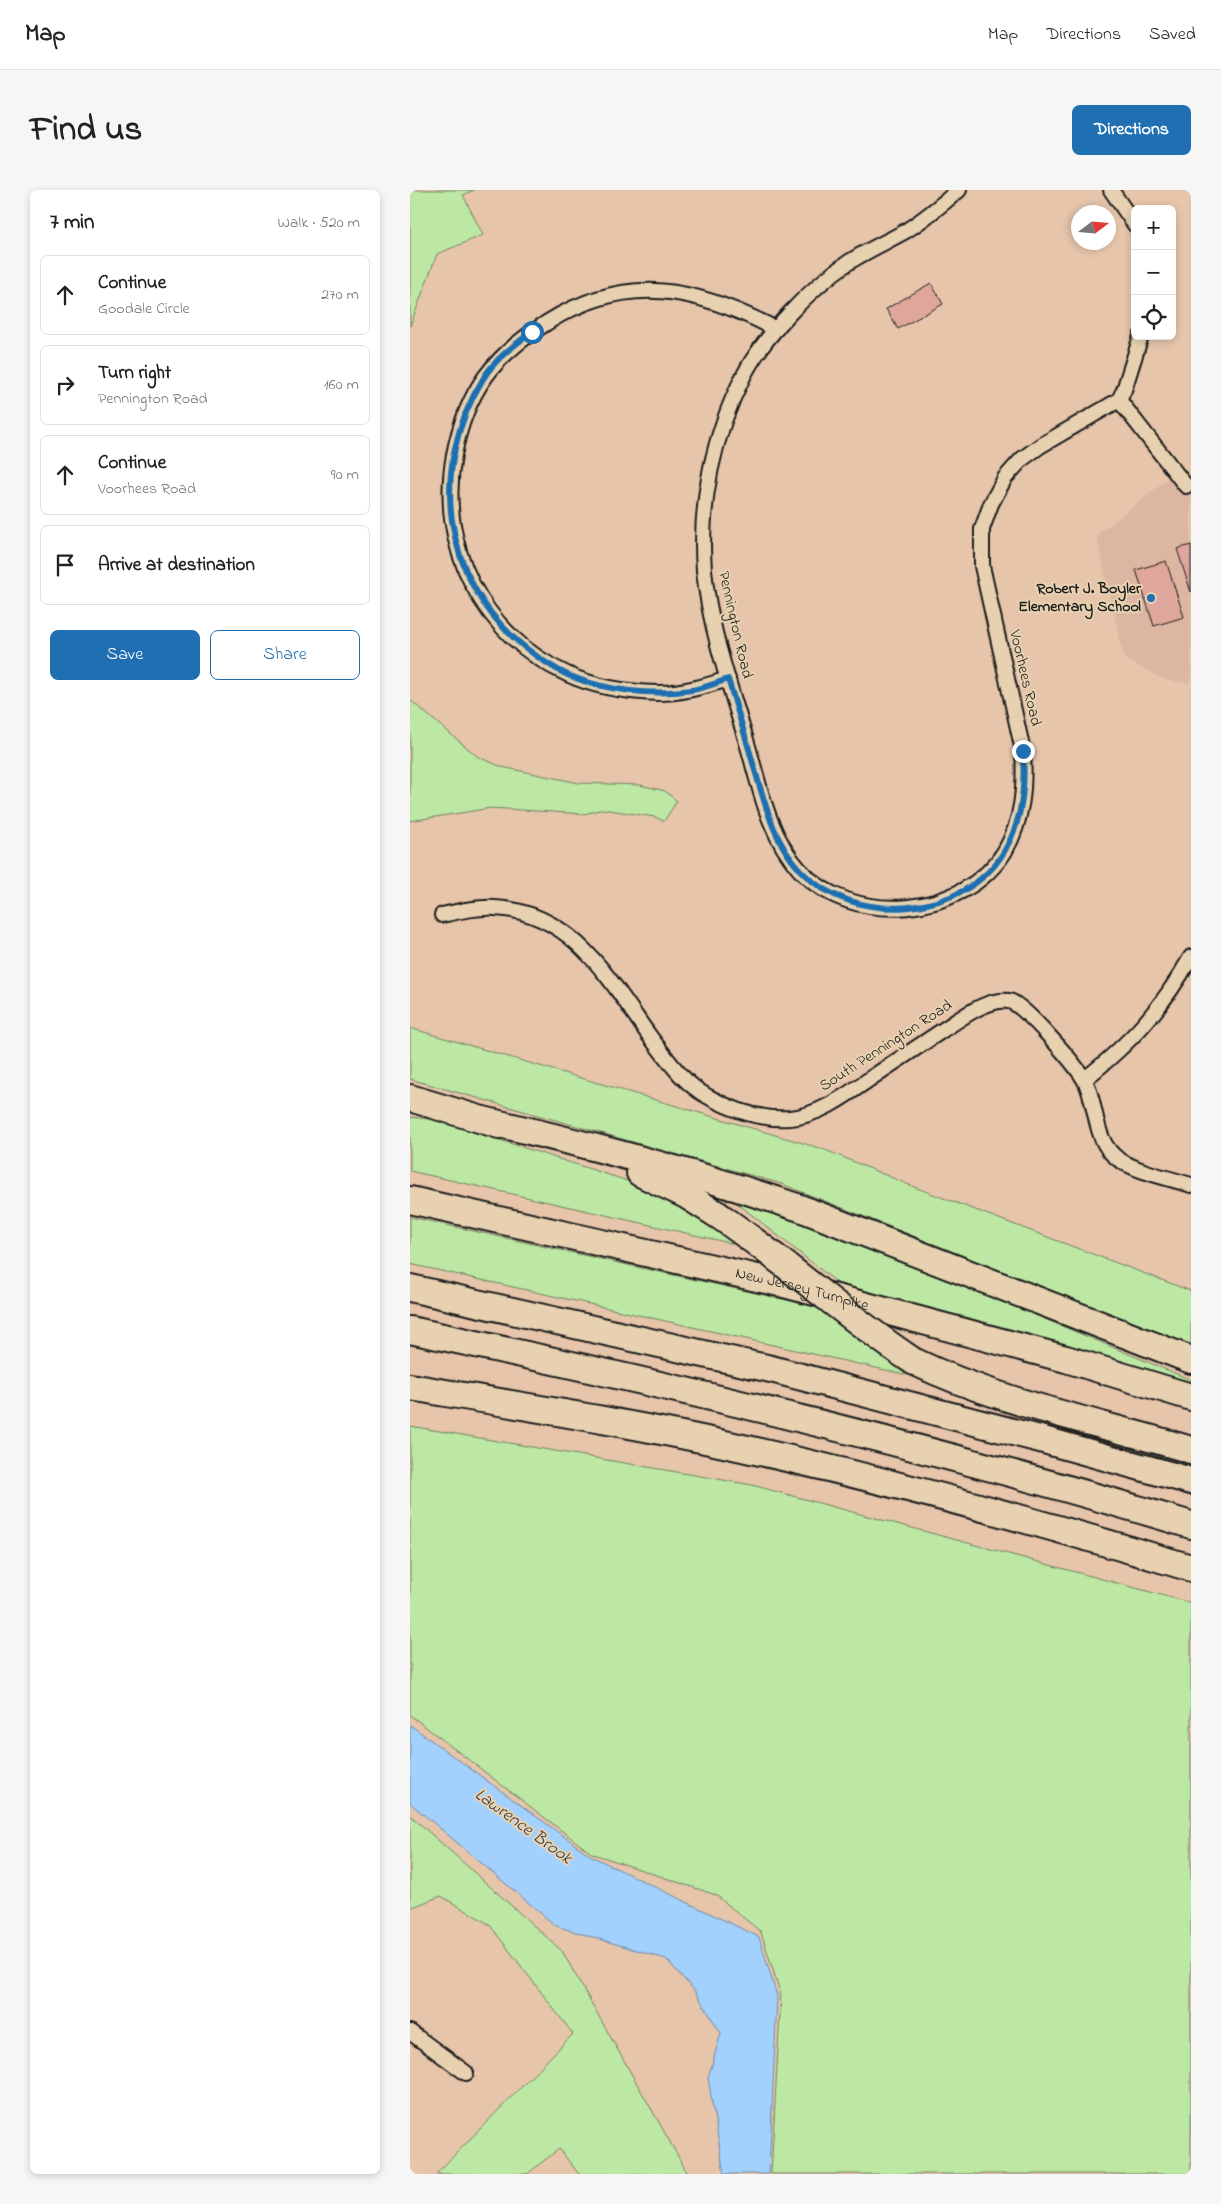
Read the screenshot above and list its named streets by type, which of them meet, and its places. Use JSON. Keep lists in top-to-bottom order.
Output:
{
  "streets": {
    "highway": ["New Jersey Turnpike"],
    "street": ["Pennington Road", "Voorhees Road", "South Pennington Road"]
  },
  "crossings": [
    ["Pennington Road", "Voorhees Road"]
  ],
  "water": ["Lawrence Brook"],
  "places": ["Robert J. Boyler Elementary School"],
  "north": "right",
  "page": {
    "header": "Map",
    "nav": ["Map", "Directions", "Saved"],
    "title": "Find us",
    "buttons": [
      "Directions",
      ["Save", "Share"]
    ],
    "heading": ["7 min", "Walk · 520 m"],
    "map_buttons": ["+", "−"],
    "list": [
      ["Continue", "Goodale Circle", "270 m"],
      ["Turn right", "Pennington Road", "160 m"],
      ["Continue", "Voorhees Road", "90 m"],
      "Arrive at destination"
    ]
  }
}
